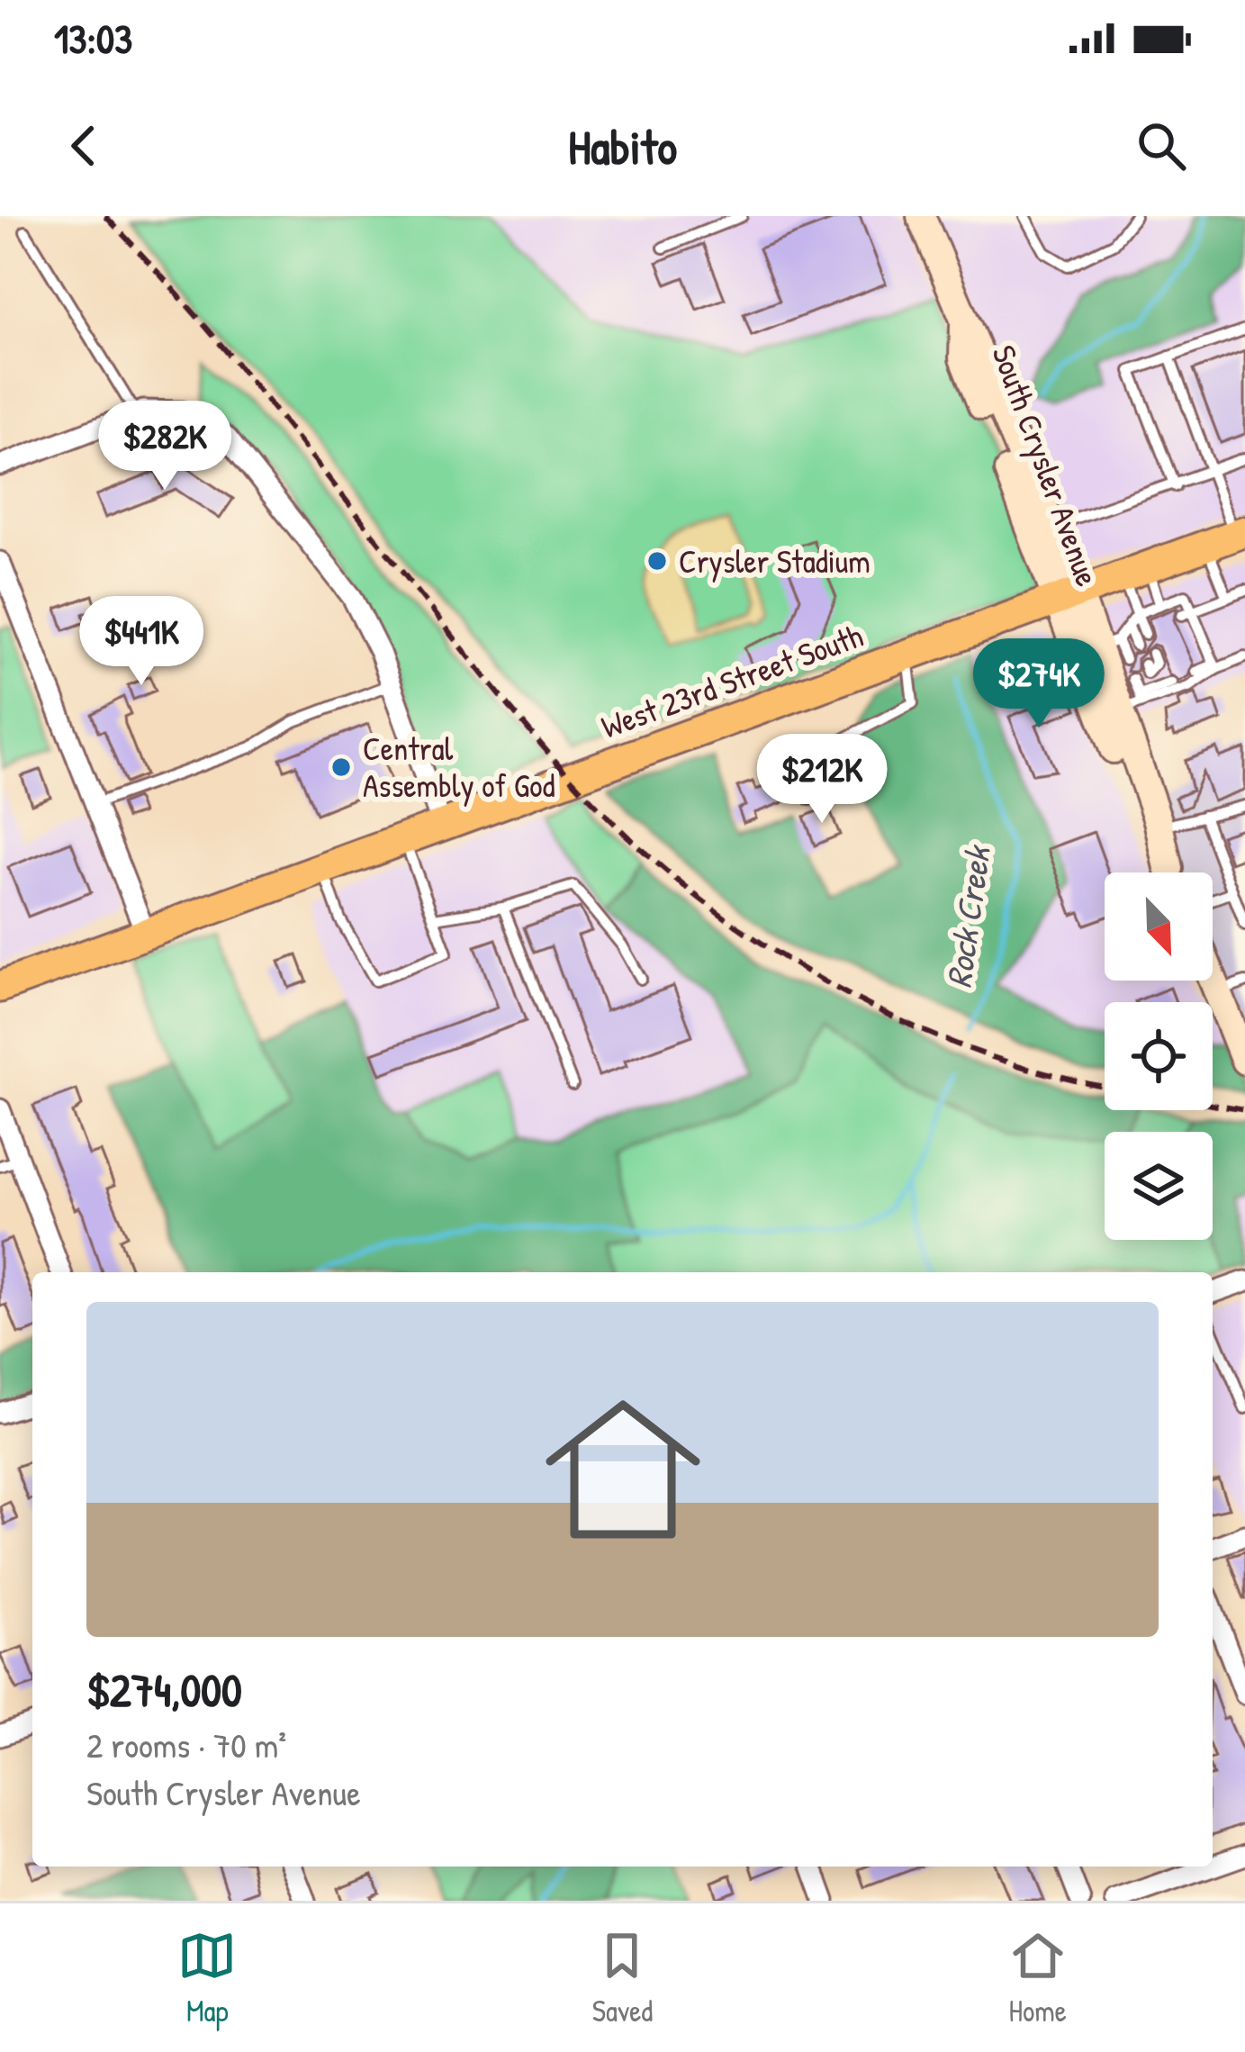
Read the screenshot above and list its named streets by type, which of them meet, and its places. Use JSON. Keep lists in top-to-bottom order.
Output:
{
  "streets": {
    "main road": ["South Crysler Avenue", "West 23rd Street South"]
  },
  "crossings": [
    ["South Crysler Avenue", "West 23rd Street South"]
  ],
  "water": ["Rock Creek"],
  "places": ["Crysler Stadium", "Central Assembly of God"],
  "north": "bottom right",
  "page": {
    "status": "13:03",
    "header": "Habito",
    "price": [
      "$282K",
      "$441K",
      "$274K",
      "$212K"
    ],
    "list": [
      {
        "name": "$274,000",
        "note": "2 rooms · 70 m² · South Crysler Avenue"
      }
    ],
    "tabs": ["Map", "Saved", "Home"]
  }
}
